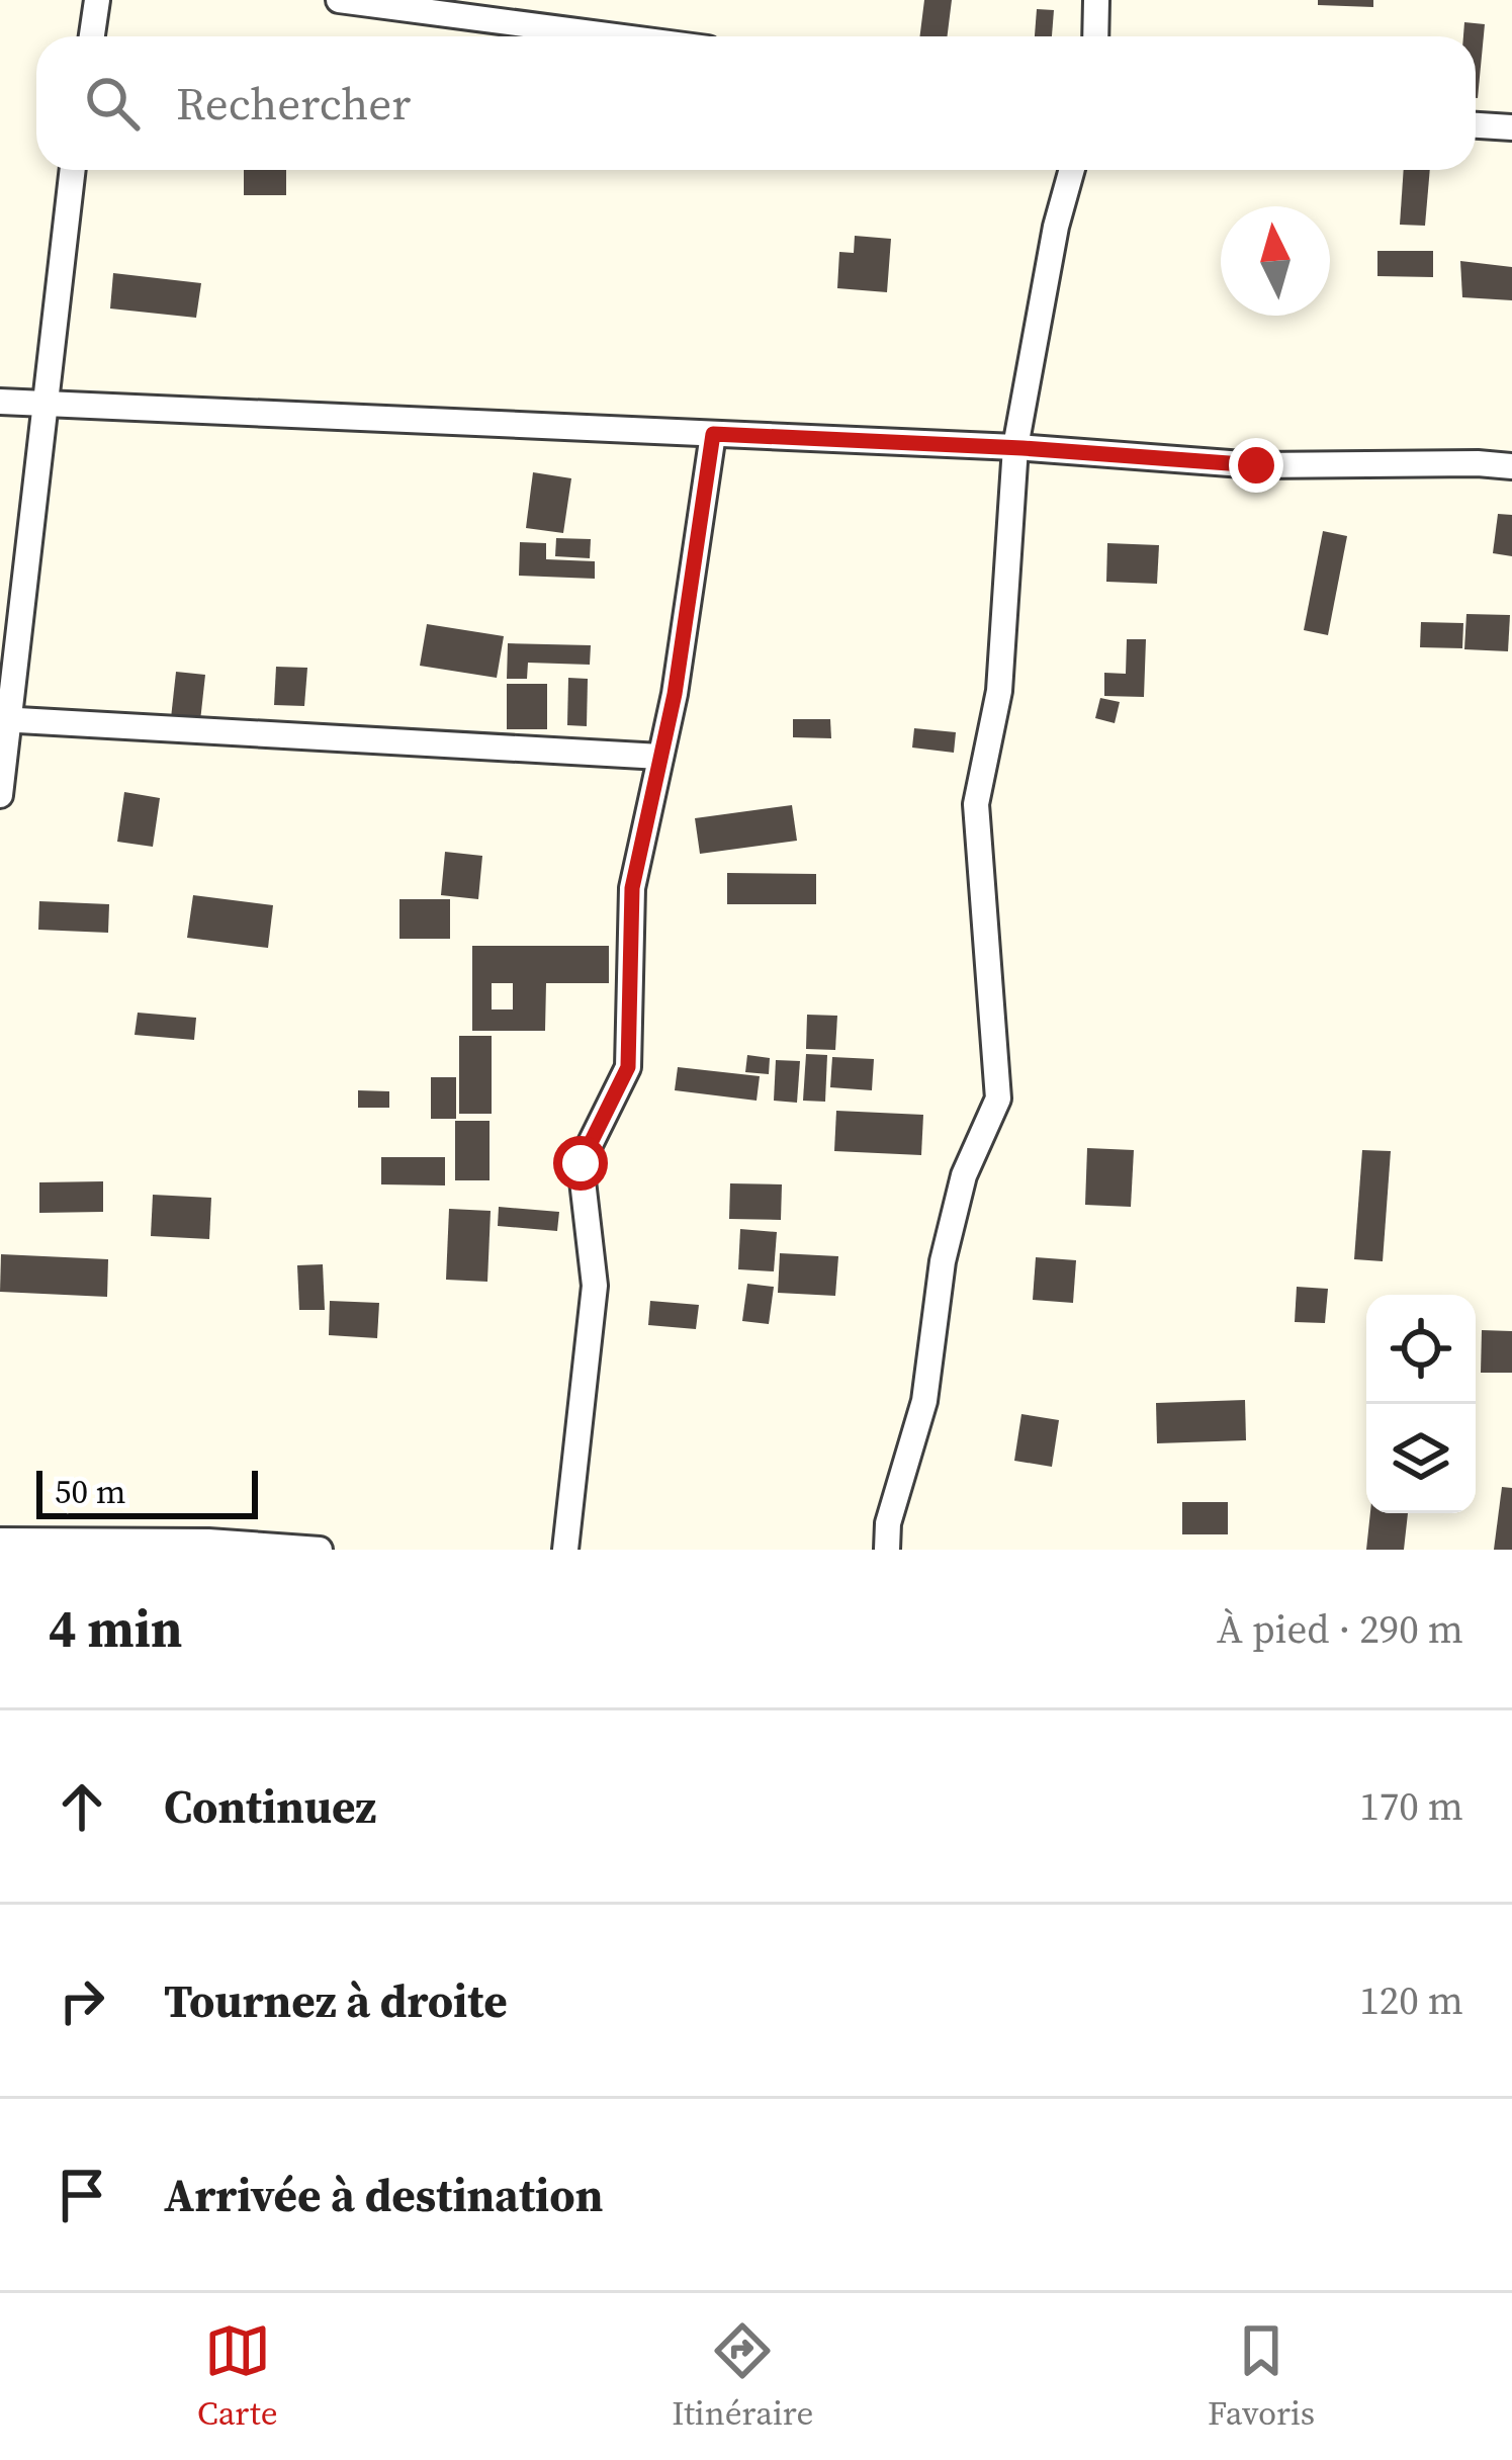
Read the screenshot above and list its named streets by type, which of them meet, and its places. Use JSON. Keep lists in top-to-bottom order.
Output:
{
  "scale_bar": "50 m",
  "north": "top",
  "page": {
    "search": "Rechercher",
    "scale": "50 m",
    "heading": ["4 min", "À pied · 290 m"],
    "list": [
      ["Continuez", "170 m"],
      ["Tournez à droite", "120 m"],
      "Arrivée à destination"
    ],
    "nav": ["Carte", "Itinéraire", "Favoris"]
  }
}
